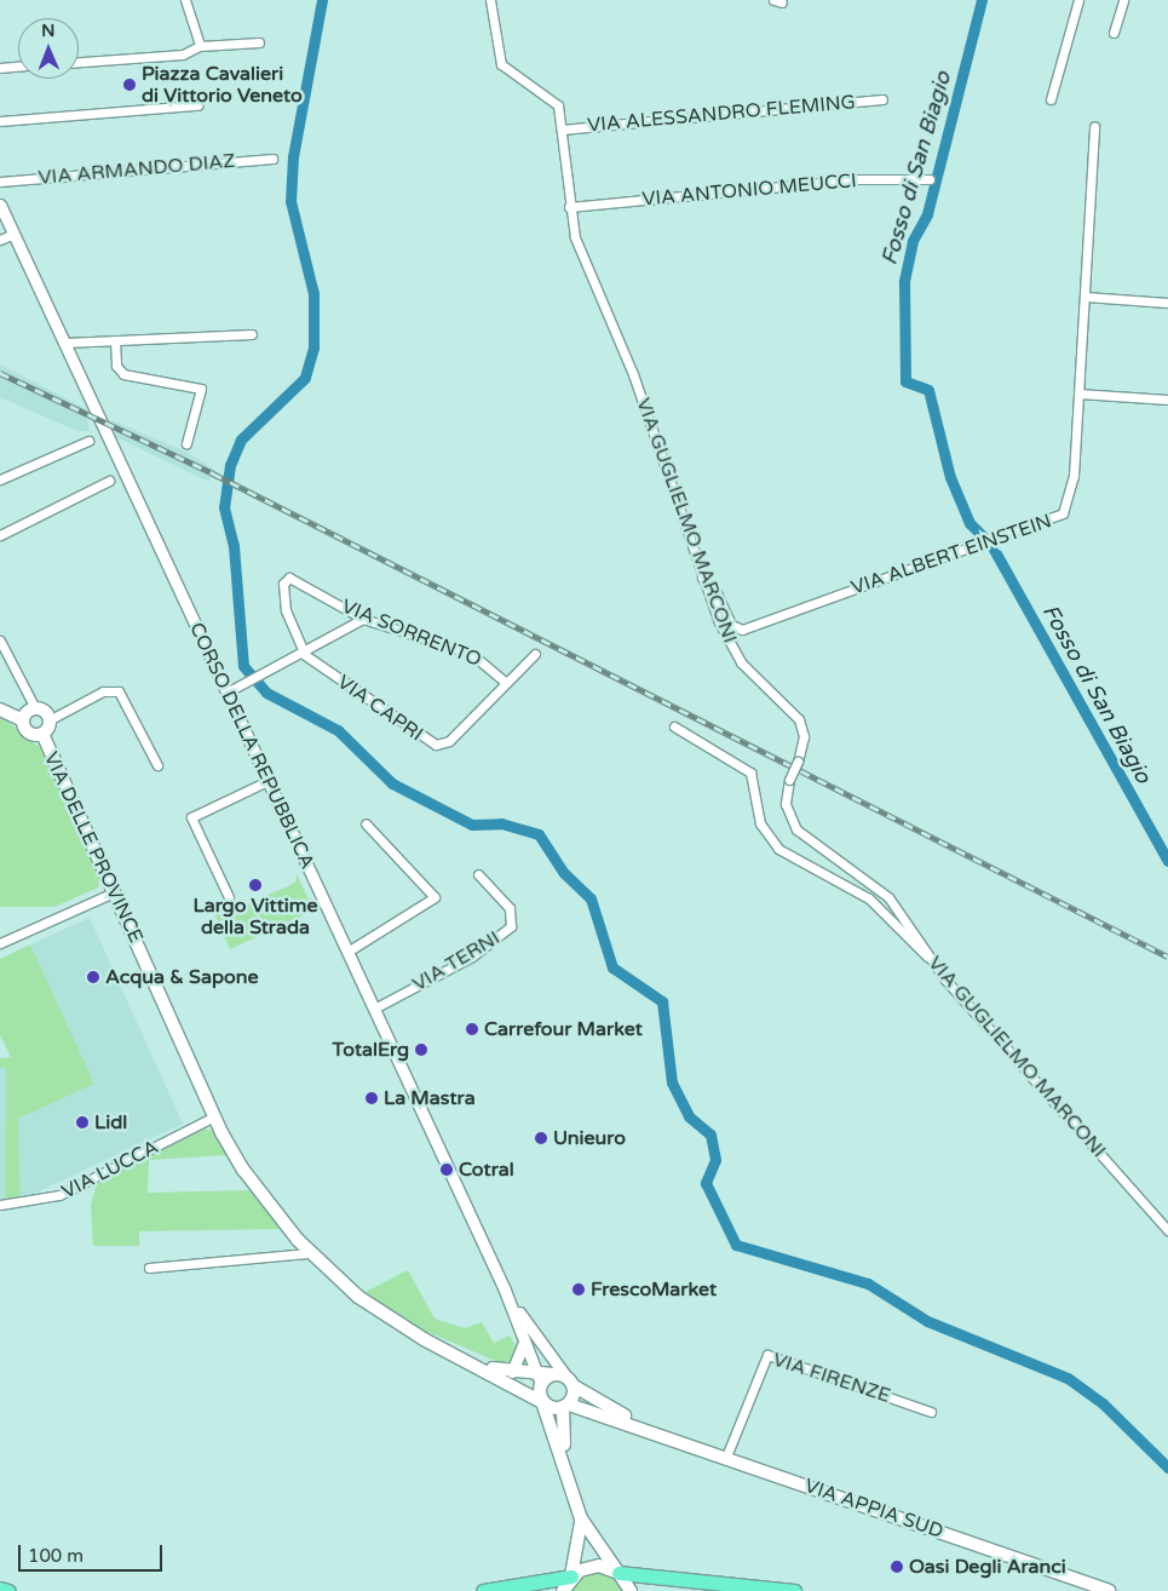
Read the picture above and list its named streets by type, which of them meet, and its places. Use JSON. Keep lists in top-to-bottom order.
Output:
{
  "streets": {
    "main road": ["VIA DELLE PROVINCE", "VIA APPIA SUD"],
    "street": [
      "VIA ALESSANDRO FLEMING",
      "VIA ARMANDO DIAZ",
      "VIA ANTONIO MEUCCI",
      "VIA GUGLIELMO MARCONI",
      "VIA ALBERT EINSTEIN",
      "VIA SORRENTO",
      "VIA CAPRI",
      "CORSO DELLA REPUBBLICA",
      "VIA TERNI",
      "VIA LUCCA",
      "VIA FIRENZE"
    ]
  },
  "crossings": [
    ["VIA ALESSANDRO FLEMING", "VIA GUGLIELMO MARCONI"],
    ["VIA ANTONIO MEUCCI", "VIA GUGLIELMO MARCONI"],
    ["VIA GUGLIELMO MARCONI", "VIA ALBERT EINSTEIN"],
    ["VIA SORRENTO", "VIA CAPRI"],
    ["CORSO DELLA REPUBBLICA", "VIA DELLE PROVINCE"],
    ["CORSO DELLA REPUBBLICA", "VIA TERNI"],
    ["CORSO DELLA REPUBBLICA", "VIA APPIA SUD"],
    ["VIA DELLE PROVINCE", "VIA LUCCA"],
    ["VIA DELLE PROVINCE", "VIA APPIA SUD"],
    ["VIA FIRENZE", "VIA APPIA SUD"]
  ],
  "water": ["Fosso di San Biagio"],
  "places": [
    "Piazza Cavalieri di Vittorio Veneto",
    "Largo Vittime della Strada",
    "Acqua & Sapone",
    "Carrefour Market",
    "TotalErg",
    "La Mastra",
    "Lidl",
    "Unieuro",
    "Cotral",
    "FrescoMarket",
    "Oasi Degli Aranci"
  ],
  "scale_bar": "100 m",
  "north": "top"
}
